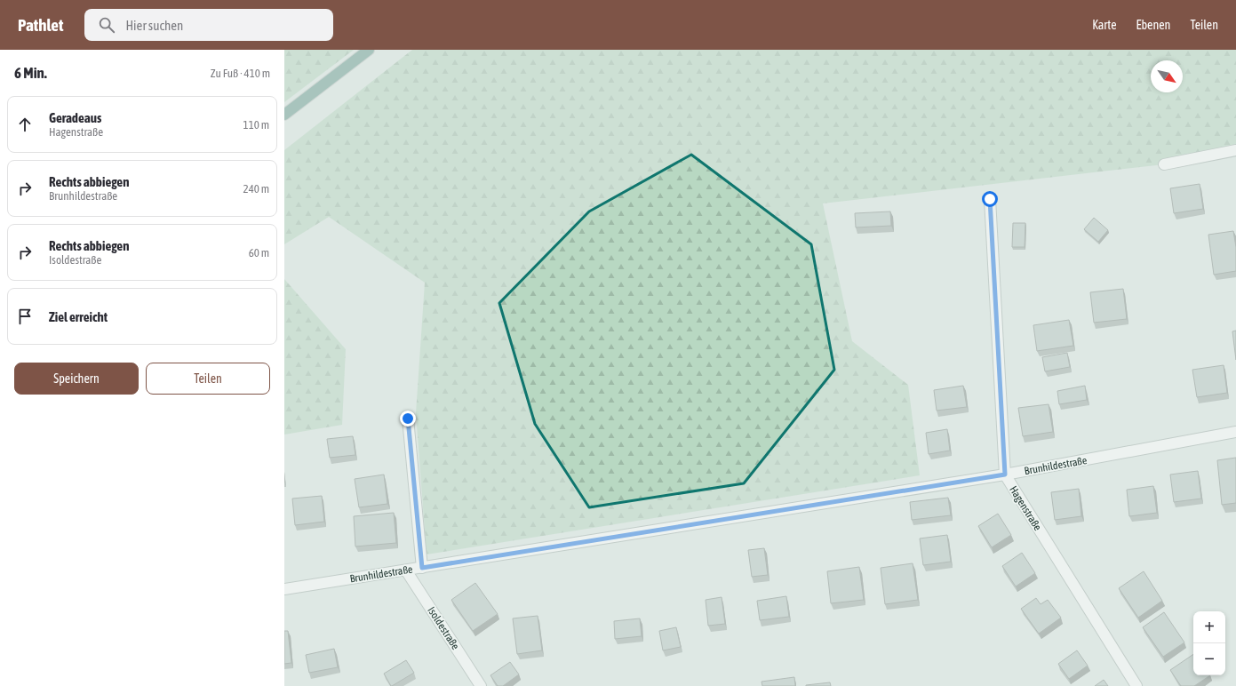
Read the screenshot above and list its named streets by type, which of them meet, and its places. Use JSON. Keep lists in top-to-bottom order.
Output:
{
  "streets": {
    "street": ["Brunhildestraße", "Hagenstraße", "Isoldestraße"]
  },
  "crossings": [
    ["Brunhildestraße", "Hagenstraße"],
    ["Brunhildestraße", "Isoldestraße"]
  ],
  "north": "bottom right",
  "page": {
    "header": "Pathlet",
    "search": "Hier suchen",
    "nav": ["Karte", "Ebenen", "Teilen"],
    "heading": ["6 Min.", "Zu Fuß · 410 m"],
    "list": [
      ["Geradeaus", "Hagenstraße", "110 m"],
      ["Rechts abbiegen", "Brunhildestraße", "240 m"],
      ["Rechts abbiegen", "Isoldestraße", "60 m"],
      "Ziel erreicht"
    ],
    "buttons": ["Speichern", "Teilen"],
    "map_buttons": ["+", "−"]
  }
}
